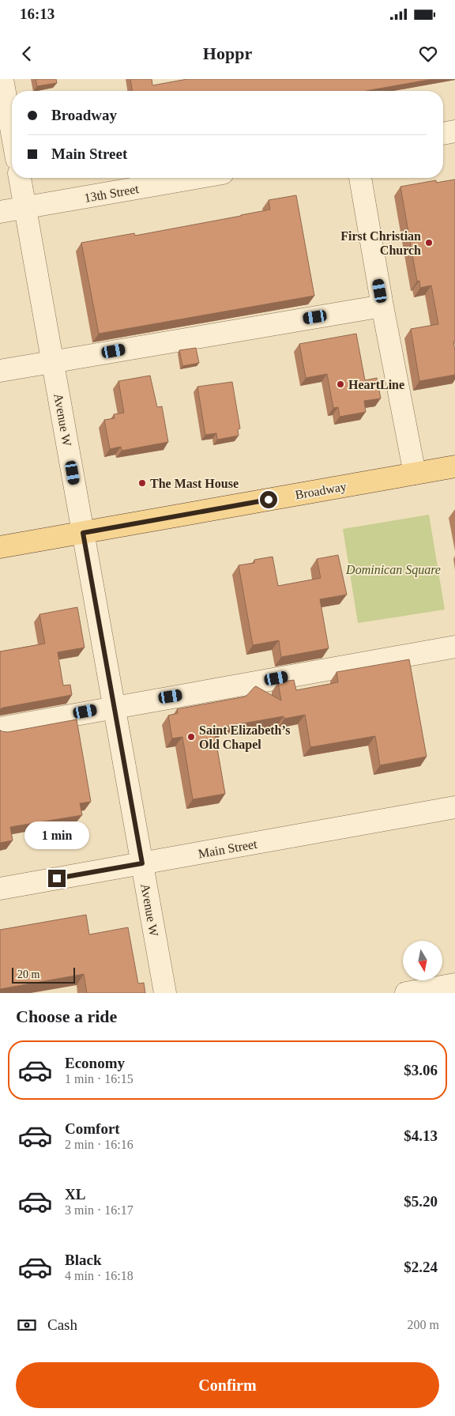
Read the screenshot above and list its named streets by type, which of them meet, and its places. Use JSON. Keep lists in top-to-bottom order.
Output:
{
  "streets": {
    "main road": ["Broadway"],
    "street": ["13th Street", "Avenue W", "Main Street"]
  },
  "crossings": [
    ["13th Street", "Avenue W"],
    ["Avenue W", "Broadway"],
    ["Avenue W", "Main Street"]
  ],
  "parks": ["Dominican Square"],
  "places": [
    "First Christian Church",
    "HeartLine",
    "The Mast House",
    "Saint Elizabeth’s Old Chapel"
  ],
  "scale_bar": "20 m",
  "north": "bottom",
  "page": {
    "status": "16:13",
    "header": "Hoppr",
    "banner": ["Broadway", "Main Street"],
    "bubble": "1 min",
    "scale": "20 m",
    "heading": "Choose a ride",
    "list": [
      {
        "name": "Economy",
        "note": "1 min · 16:15",
        "value": "$3.06"
      },
      {
        "name": "Comfort",
        "note": "2 min · 16:16",
        "value": "$4.13"
      },
      {
        "name": "XL",
        "note": "3 min · 16:17",
        "value": "$5.20"
      },
      {
        "name": "Black",
        "note": "4 min · 16:18",
        "value": "$2.24"
      }
    ],
    "pay": ["Cash", "200 m"],
    "buttons": "Confirm"
  }
}
